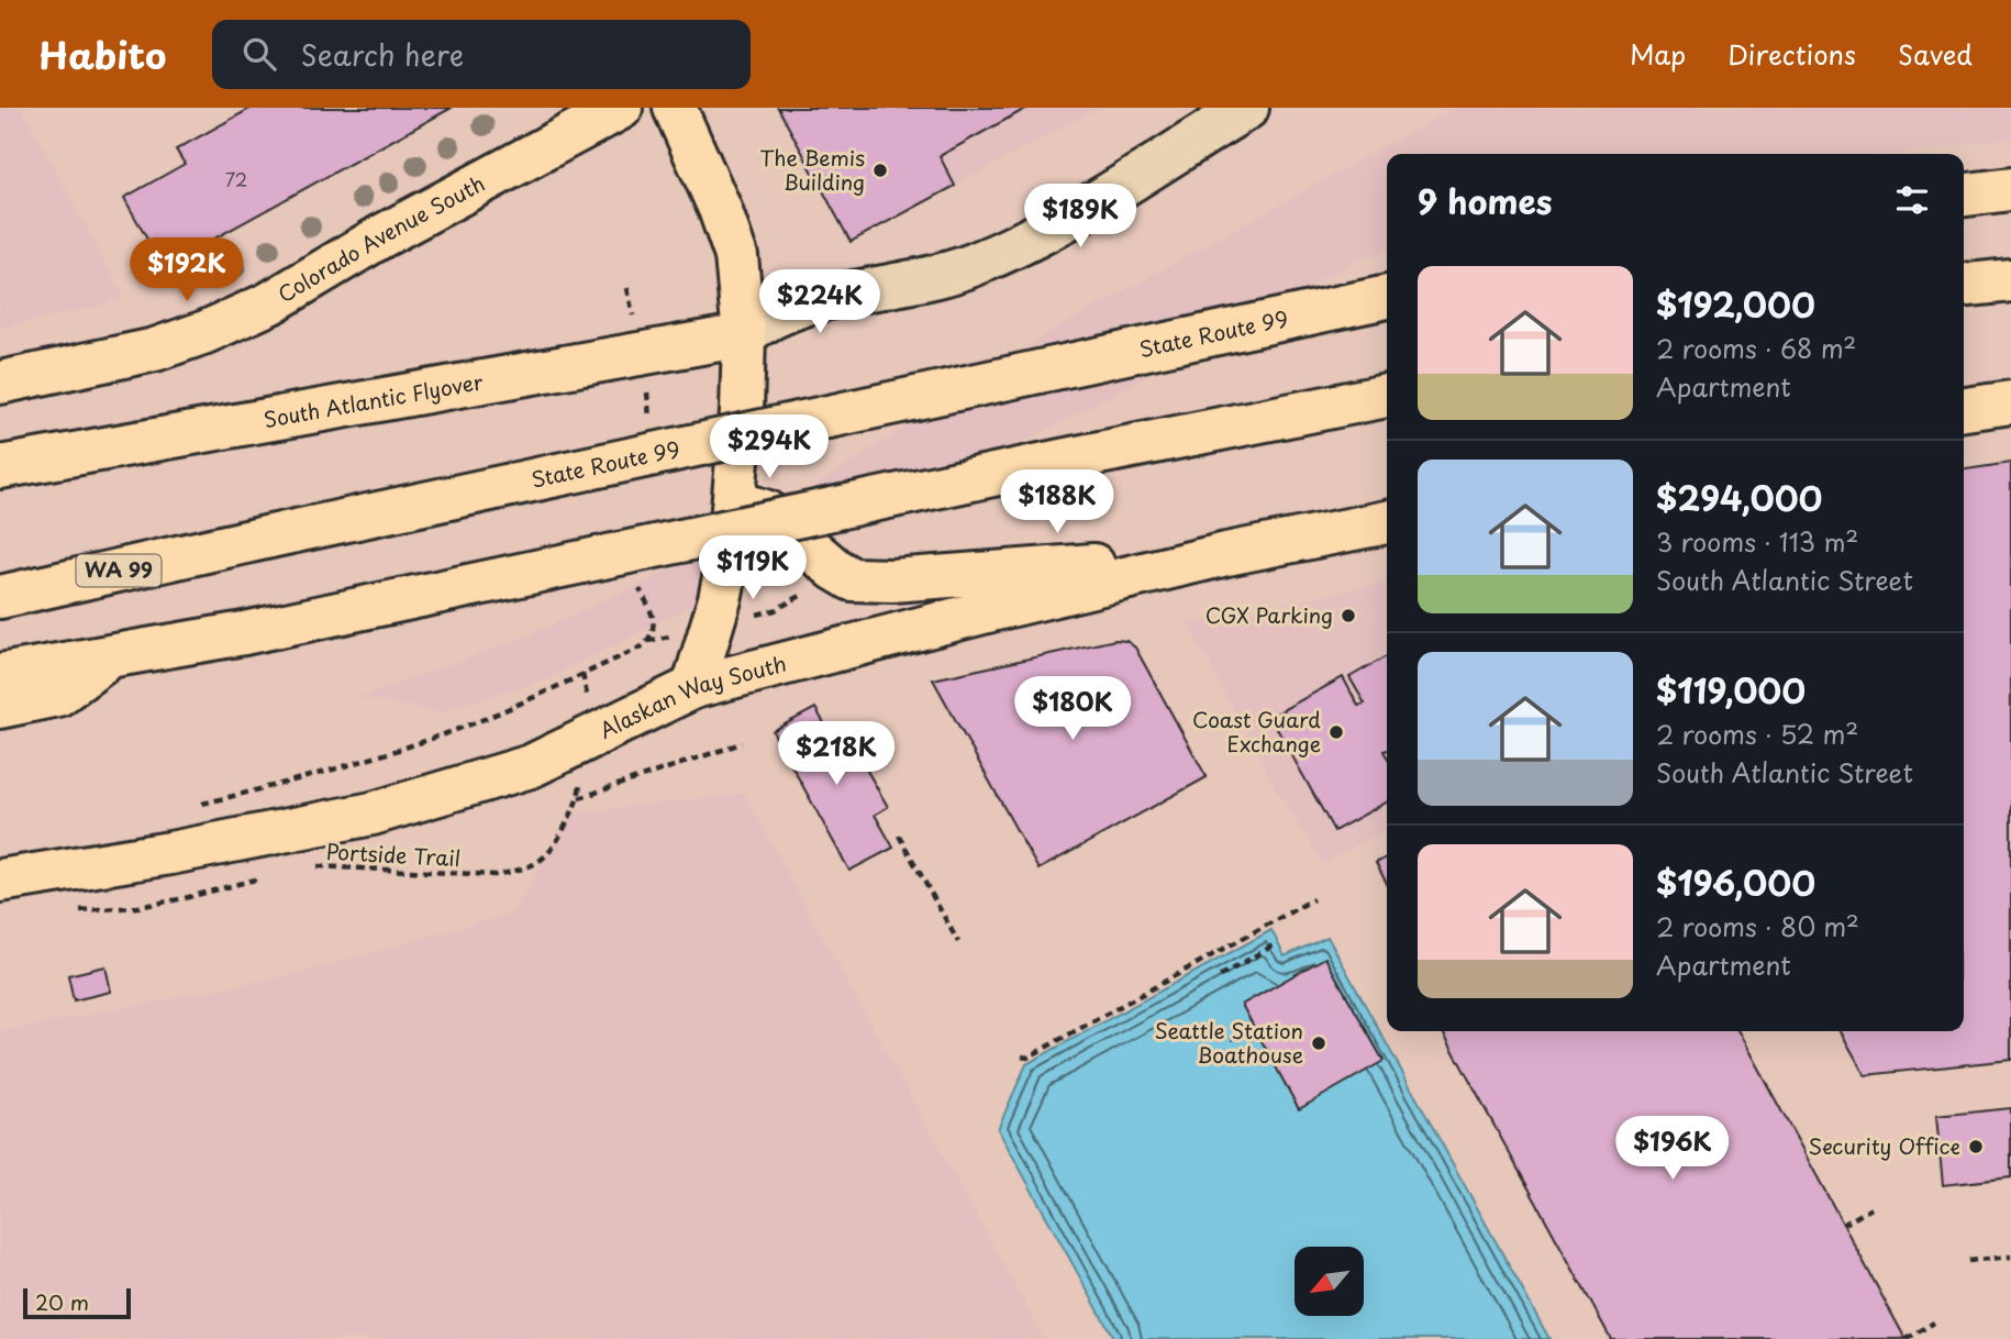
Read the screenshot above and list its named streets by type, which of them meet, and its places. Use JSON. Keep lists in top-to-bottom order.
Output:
{
  "streets": {
    "main road": [
      "Colorado Avenue South",
      "State Route 99",
      "South Atlantic Flyover",
      "WA 99",
      "Alaskan Way South"
    ],
    "path": ["Portside Trail"]
  },
  "places": [
    "The Bemis Building",
    "CGX Parking",
    "Coast Guard Exchange",
    "Seattle Station Boathouse",
    "Security Office"
  ],
  "house_numbers": ["72"],
  "scale_bar": "20 m",
  "north": "bottom left",
  "page": {
    "header": "Habito",
    "search": "Search here",
    "nav": ["Map", "Directions", "Saved"],
    "heading": "9 homes",
    "price": [
      "$189K",
      "$192K",
      "$224K",
      "$294K",
      "$188K",
      "$119K",
      "$180K",
      "$218K",
      "$196K"
    ],
    "list": [
      {
        "name": "$192,000",
        "note": "2 rooms · 68 m² · Apartment"
      },
      {
        "name": "$294,000",
        "note": "3 rooms · 113 m² · South Atlantic Street"
      },
      {
        "name": "$119,000",
        "note": "2 rooms · 52 m² · South Atlantic Street"
      },
      {
        "name": "$196,000",
        "note": "2 rooms · 80 m² · Apartment"
      }
    ],
    "scale": "20 m"
  }
}
